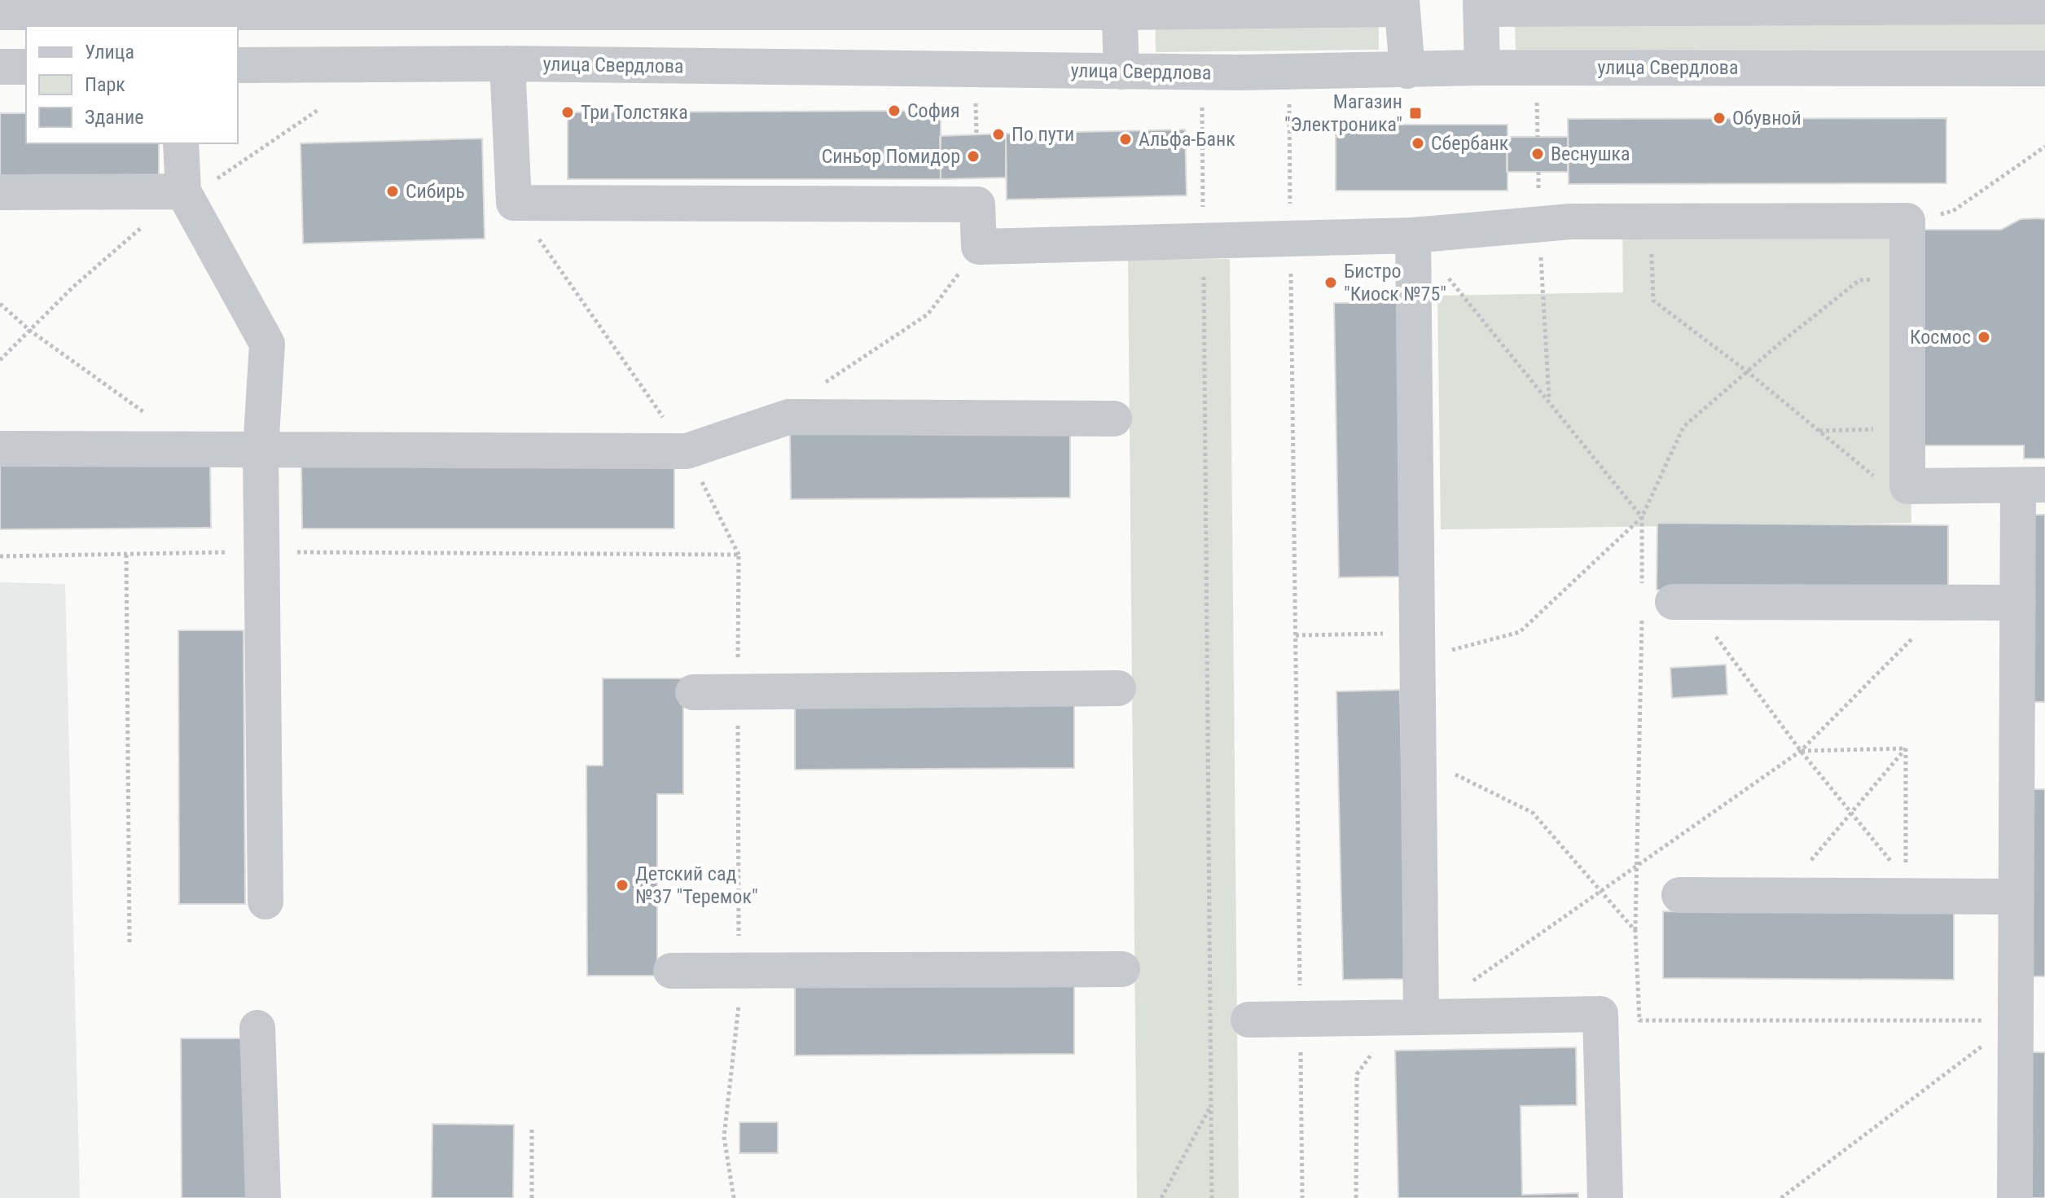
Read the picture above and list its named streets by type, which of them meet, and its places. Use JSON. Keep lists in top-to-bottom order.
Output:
{
  "streets": {
    "street": ["улица Свердлова"]
  },
  "places": {
    "other": [
      "София",
      "Три Толстяка",
      "Обувной",
      "По пути",
      "Альфа-Банк",
      "Сбербанк",
      "Веснушка",
      "Синьор Помидор",
      "Сибирь",
      "Бистро \"Киоск №75\"",
      "Космос",
      "Детский сад №37 \"Теремок\""
    ],
    "transit": ["Магазин \"Электроника\""]
  },
  "legend": ["Улица", "Парк", "Здание"]
}
